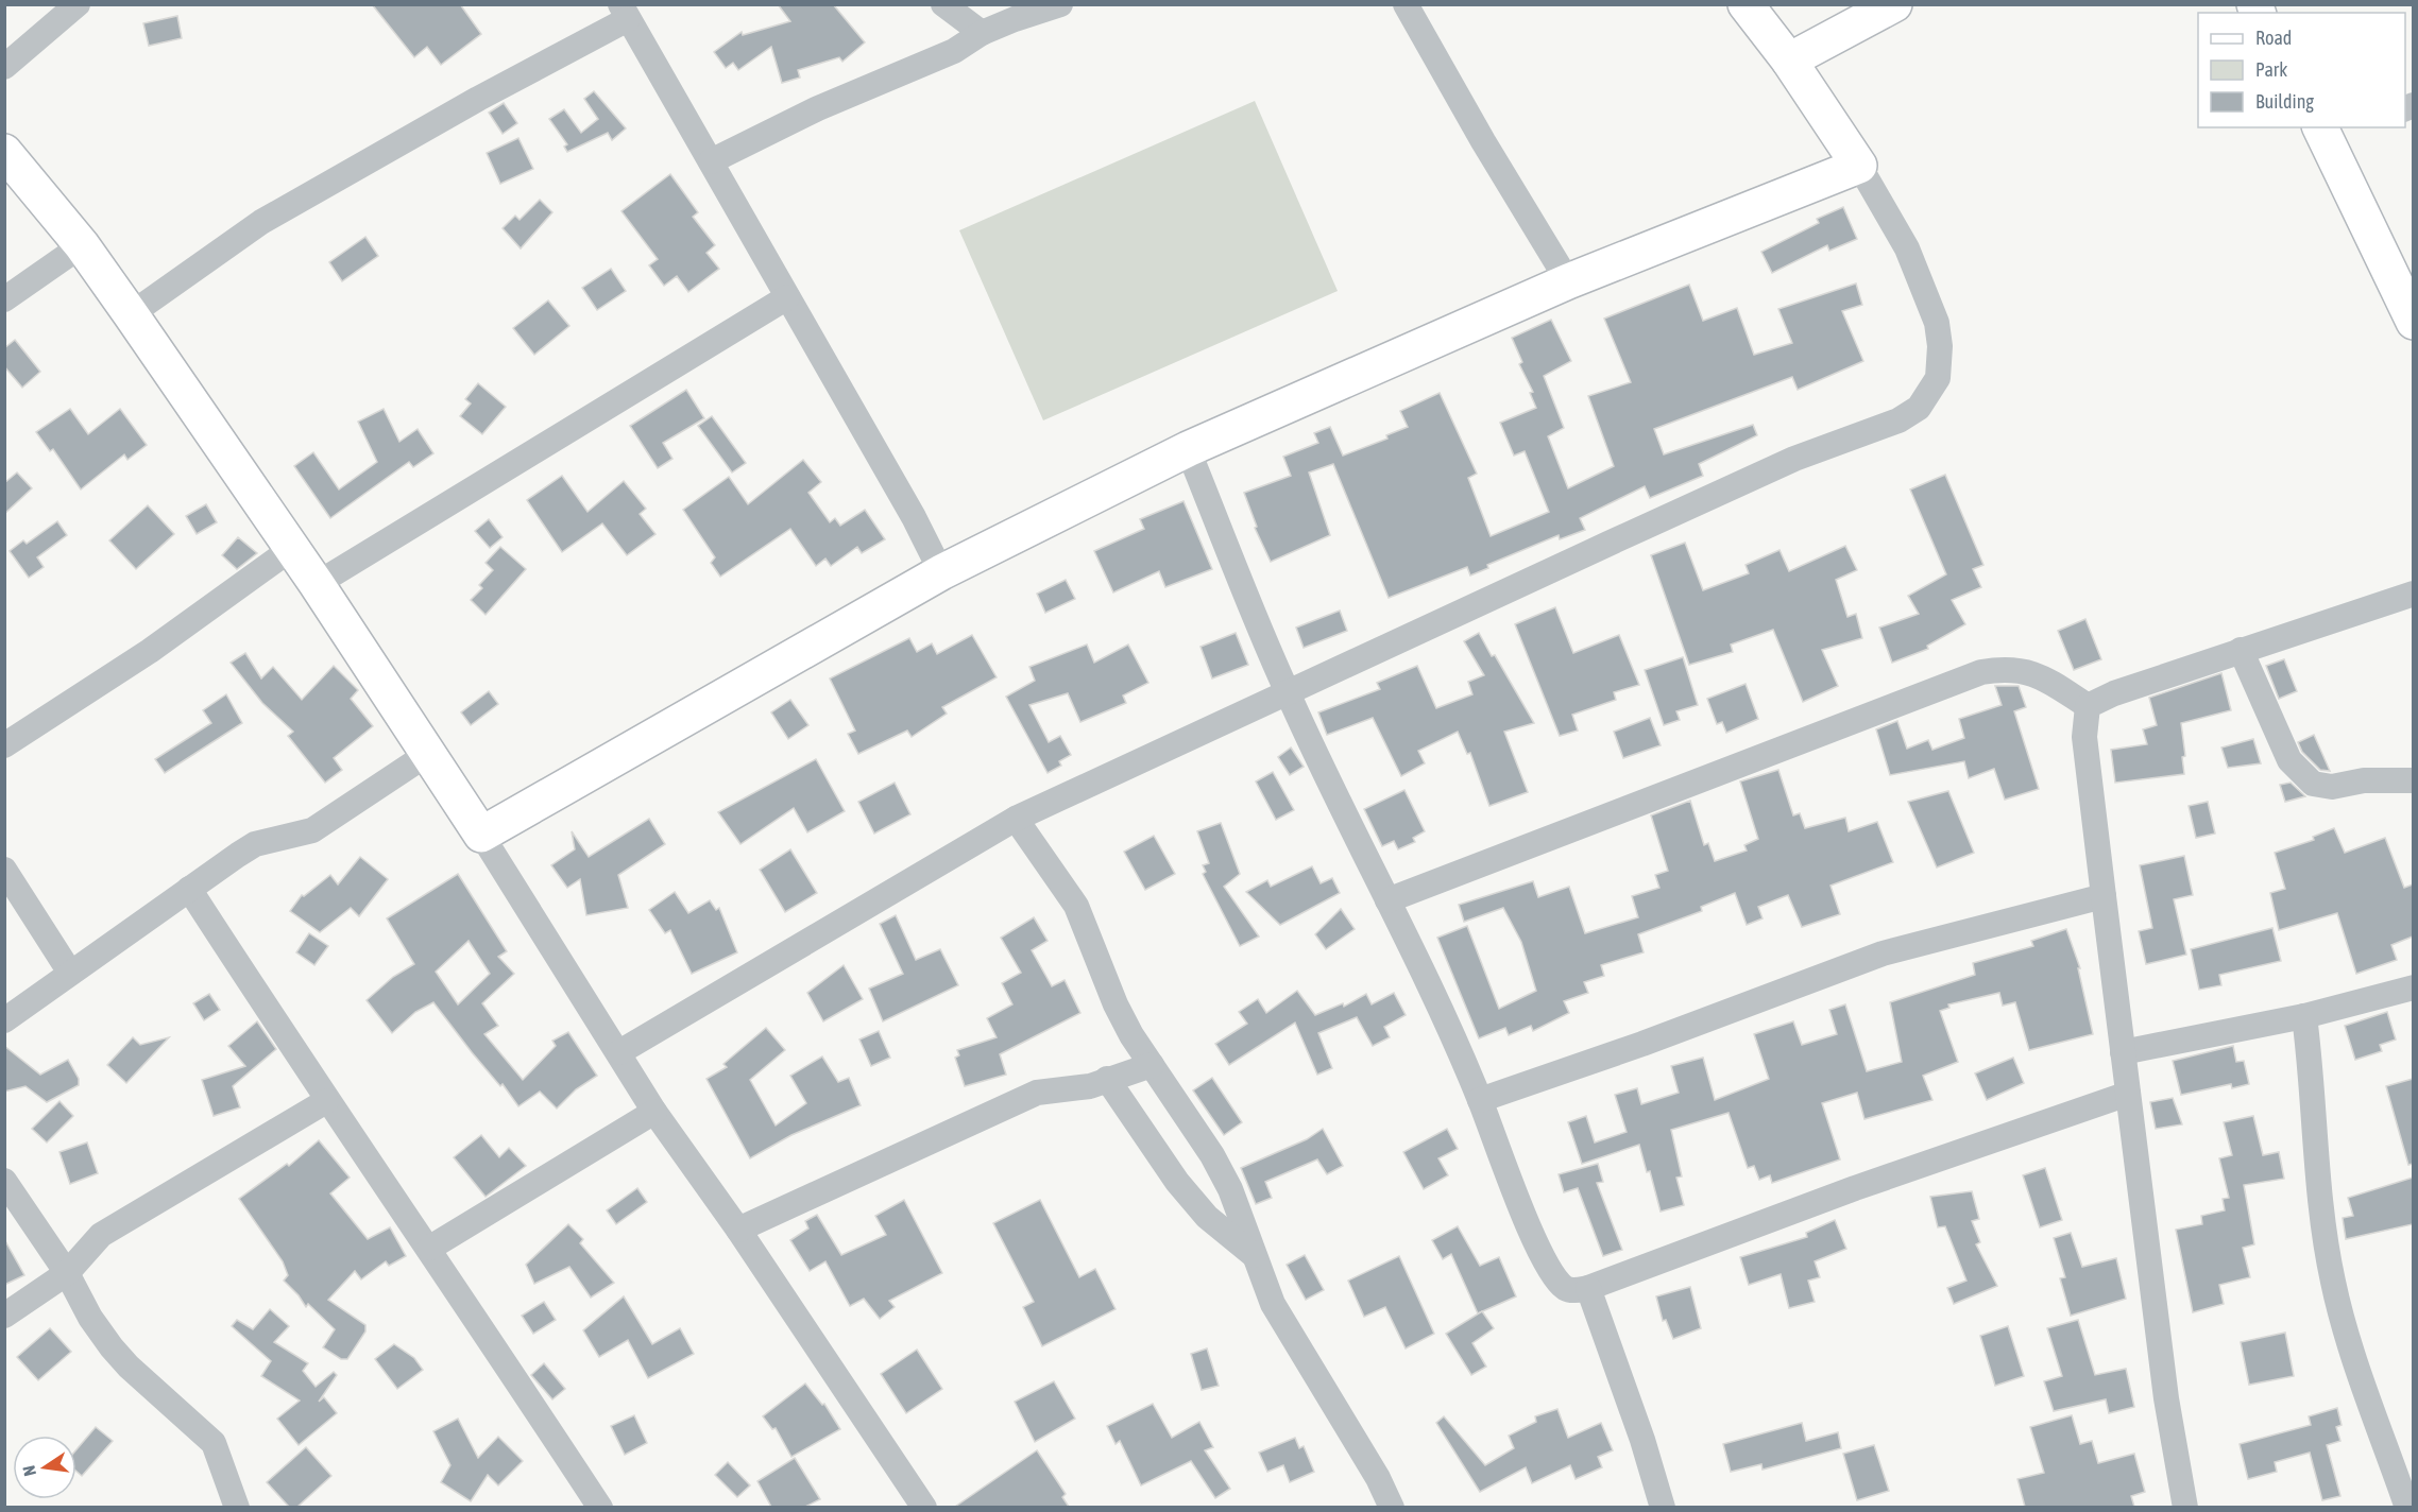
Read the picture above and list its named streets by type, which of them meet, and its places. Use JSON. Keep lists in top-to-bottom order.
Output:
{
  "legend": ["Road", "Park", "Building"],
  "north": "left"
}
